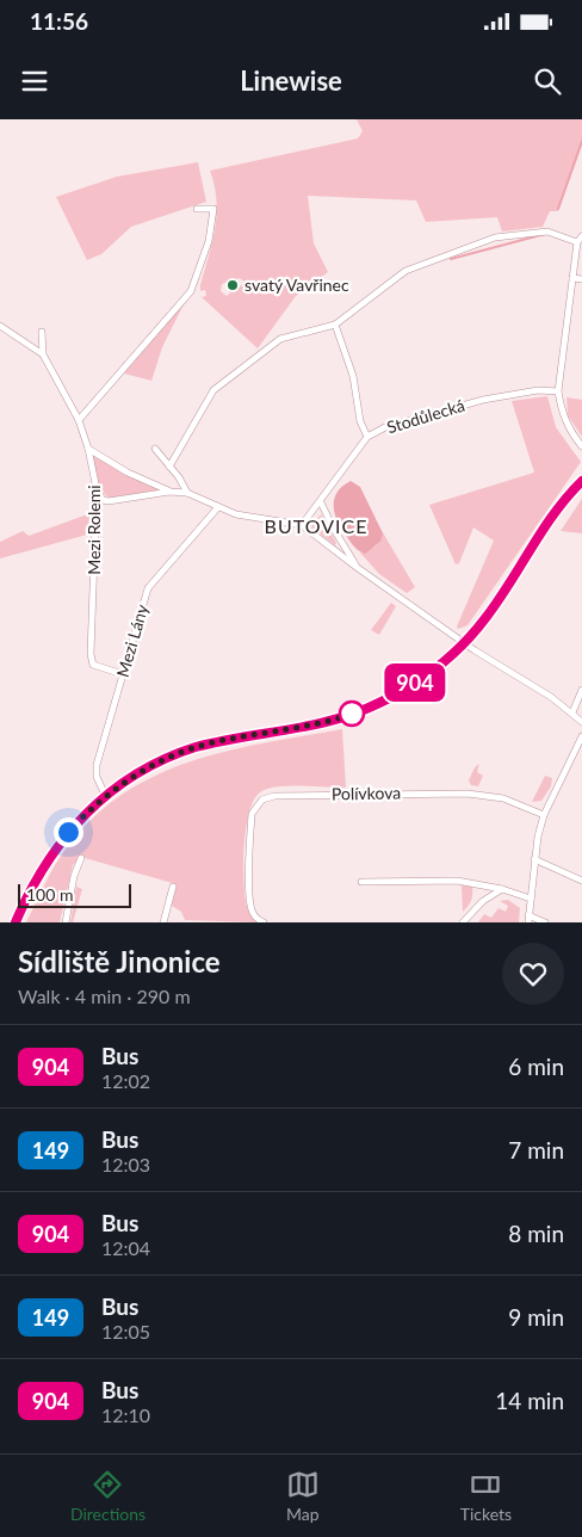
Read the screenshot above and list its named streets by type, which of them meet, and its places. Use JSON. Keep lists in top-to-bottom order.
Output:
{
  "streets": {
    "street": [
      "Stodůlecká",
      "Mezi Rolemi",
      "Mezi Lány",
      "Polívkova"
    ]
  },
  "crossings": [
    ["Stodůlecká", "Mezi Lány"],
    ["Mezi Rolemi", "Mezi Lány"]
  ],
  "districts": ["BUTOVICE"],
  "places": ["svatý Vavřinec"],
  "lines": ["bus line 904"],
  "scale_bar": "100 m",
  "page": {
    "status": "11:56",
    "header": "Linewise",
    "on_map": "904",
    "scale": "100 m",
    "heading": ["Sídliště Jinonice", "Walk · 4 min · 290 m"],
    "list": [
      {
        "mark": "904",
        "name": "Bus",
        "note": "12:02",
        "value": "6 min"
      },
      {
        "mark": "149",
        "name": "Bus",
        "note": "12:03",
        "value": "7 min"
      },
      {
        "mark": "904",
        "name": "Bus",
        "note": "12:04",
        "value": "8 min"
      },
      {
        "mark": "149",
        "name": "Bus",
        "note": "12:05",
        "value": "9 min"
      },
      {
        "mark": "904",
        "name": "Bus",
        "note": "12:10",
        "value": "14 min"
      }
    ],
    "tabs": ["Directions", "Map", "Tickets"]
  }
}
